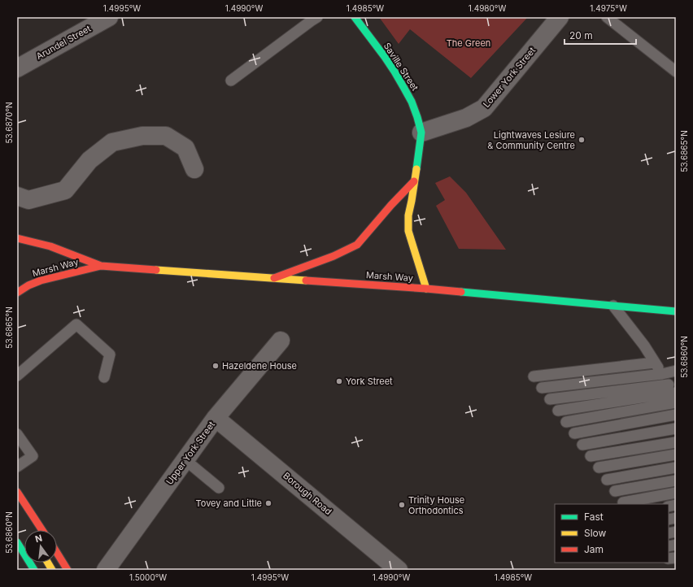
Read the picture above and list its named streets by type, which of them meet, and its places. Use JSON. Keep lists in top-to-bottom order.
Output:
{
  "streets": {
    "main road": ["Saville Street", "Marsh Way"],
    "street": [
      "Arundel Street",
      "Lower York Street",
      "Upper York Street",
      "Borough Road"
    ]
  },
  "crossings": [
    ["Saville Street", "Lower York Street"],
    ["Upper York Street", "Borough Road"]
  ],
  "parks": ["The Green"],
  "places": [
    "Lightwaves Lesiure & Community Centre",
    "Hazeldene House",
    "York Street",
    "Tovey and Little",
    "Trinity House Orthodontics"
  ],
  "legend": ["Fast", "Slow", "Jam"],
  "scale_bar": "20 m",
  "north": "top",
  "coordinates": [
    "1.4995°W",
    "1.4990°W",
    "1.4985°W",
    "1.4980°W",
    "1.4975°W",
    "53.6870°N",
    "53.6865°N",
    "53.6860°N",
    "1.5000°W"
  ]
}
